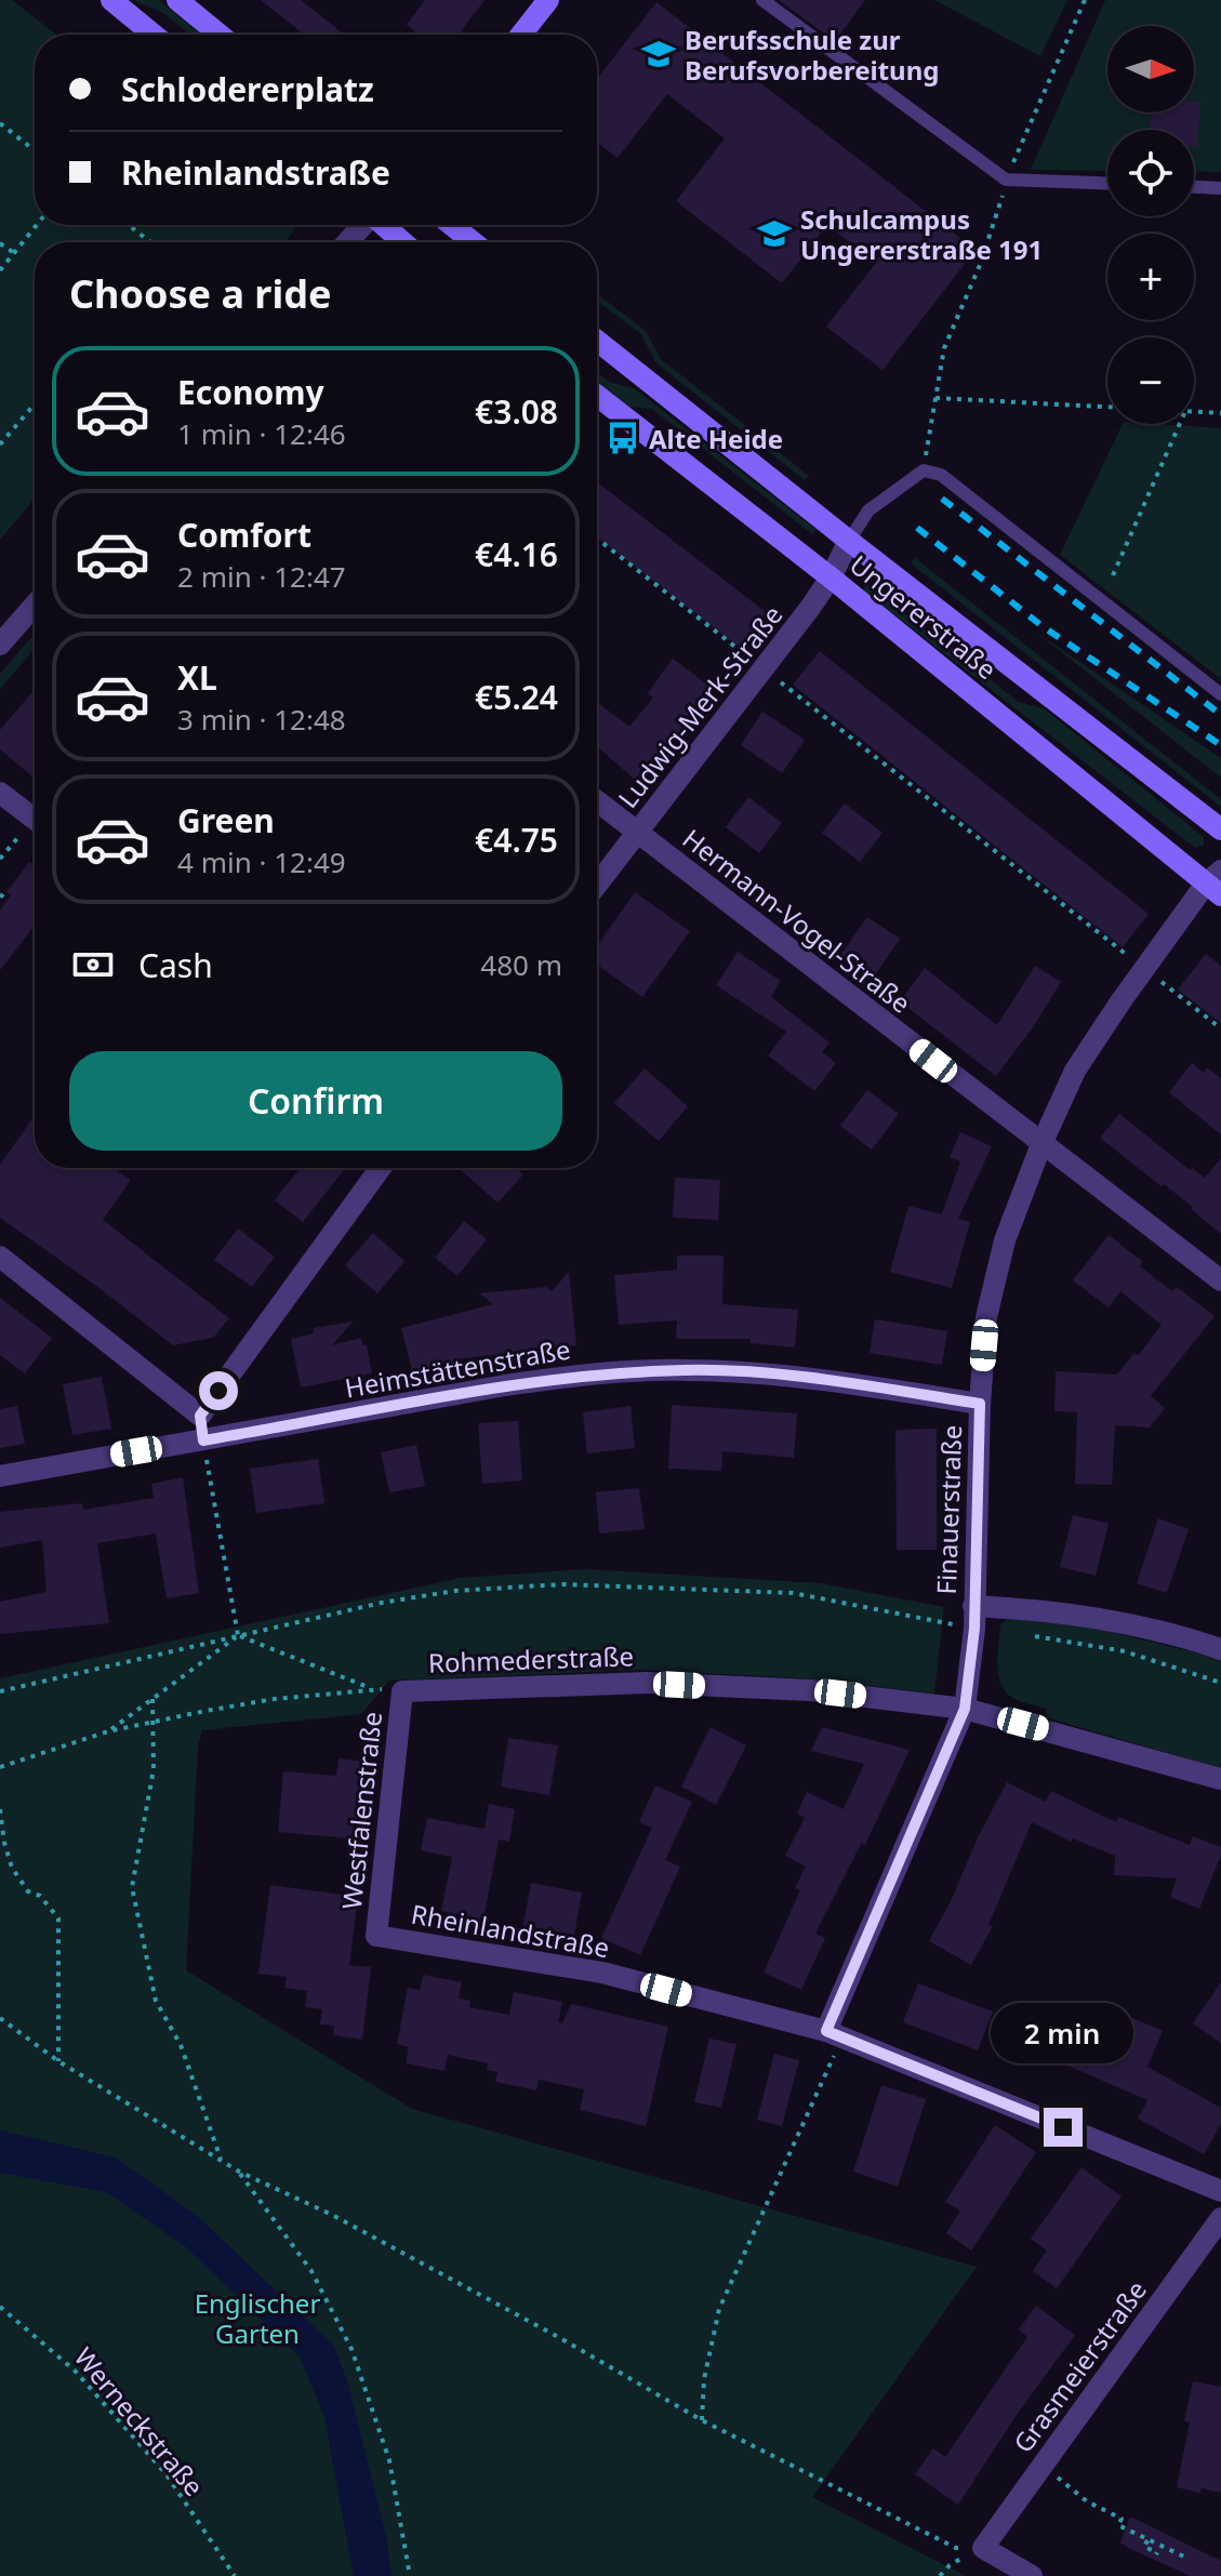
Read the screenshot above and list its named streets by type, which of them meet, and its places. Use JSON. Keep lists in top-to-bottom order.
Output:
{
  "streets": {
    "main road": ["Ungererstraße"],
    "street": [
      "Ludwig-Merk-Straße",
      "Hermann-Vogel-Straße",
      "Heimstättenstraße",
      "Finauerstraße",
      "Rohmederstraße",
      "Westfalenstraße",
      "Rheinlandstraße",
      "Grasmeierstraße"
    ],
    "path": ["Werneckstraße"]
  },
  "crossings": [
    ["Ungererstraße", "Ludwig-Merk-Straße"],
    ["Ungererstraße", "Finauerstraße"],
    ["Ludwig-Merk-Straße", "Hermann-Vogel-Straße"],
    ["Hermann-Vogel-Straße", "Finauerstraße"],
    ["Heimstättenstraße", "Finauerstraße"],
    ["Finauerstraße", "Rohmederstraße"],
    ["Finauerstraße", "Rheinlandstraße"],
    ["Rohmederstraße", "Westfalenstraße"],
    ["Westfalenstraße", "Rheinlandstraße"]
  ],
  "parks": ["Englischer Garten"],
  "places": {
    "school or university": ["Berufsschule zur Berufsvorbereitung", "Schulcampus Ungererstraße 191"],
    "bus stop": ["Alte Heide"]
  },
  "north": "right",
  "page": {
    "map_buttons": ["+", "−"],
    "banner": ["Schlodererplatz", "Rheinlandstraße"],
    "heading": "Choose a ride",
    "list": [
      {
        "name": "Economy",
        "note": "1 min · 12:46",
        "value": "€3.08"
      },
      {
        "name": "Comfort",
        "note": "2 min · 12:47",
        "value": "€4.16"
      },
      {
        "name": "XL",
        "note": "3 min · 12:48",
        "value": "€5.24"
      },
      {
        "name": "Green",
        "note": "4 min · 12:49",
        "value": "€4.75"
      }
    ],
    "pay": ["Cash", "480 m"],
    "buttons": "Confirm",
    "bubble": "2 min"
  }
}
